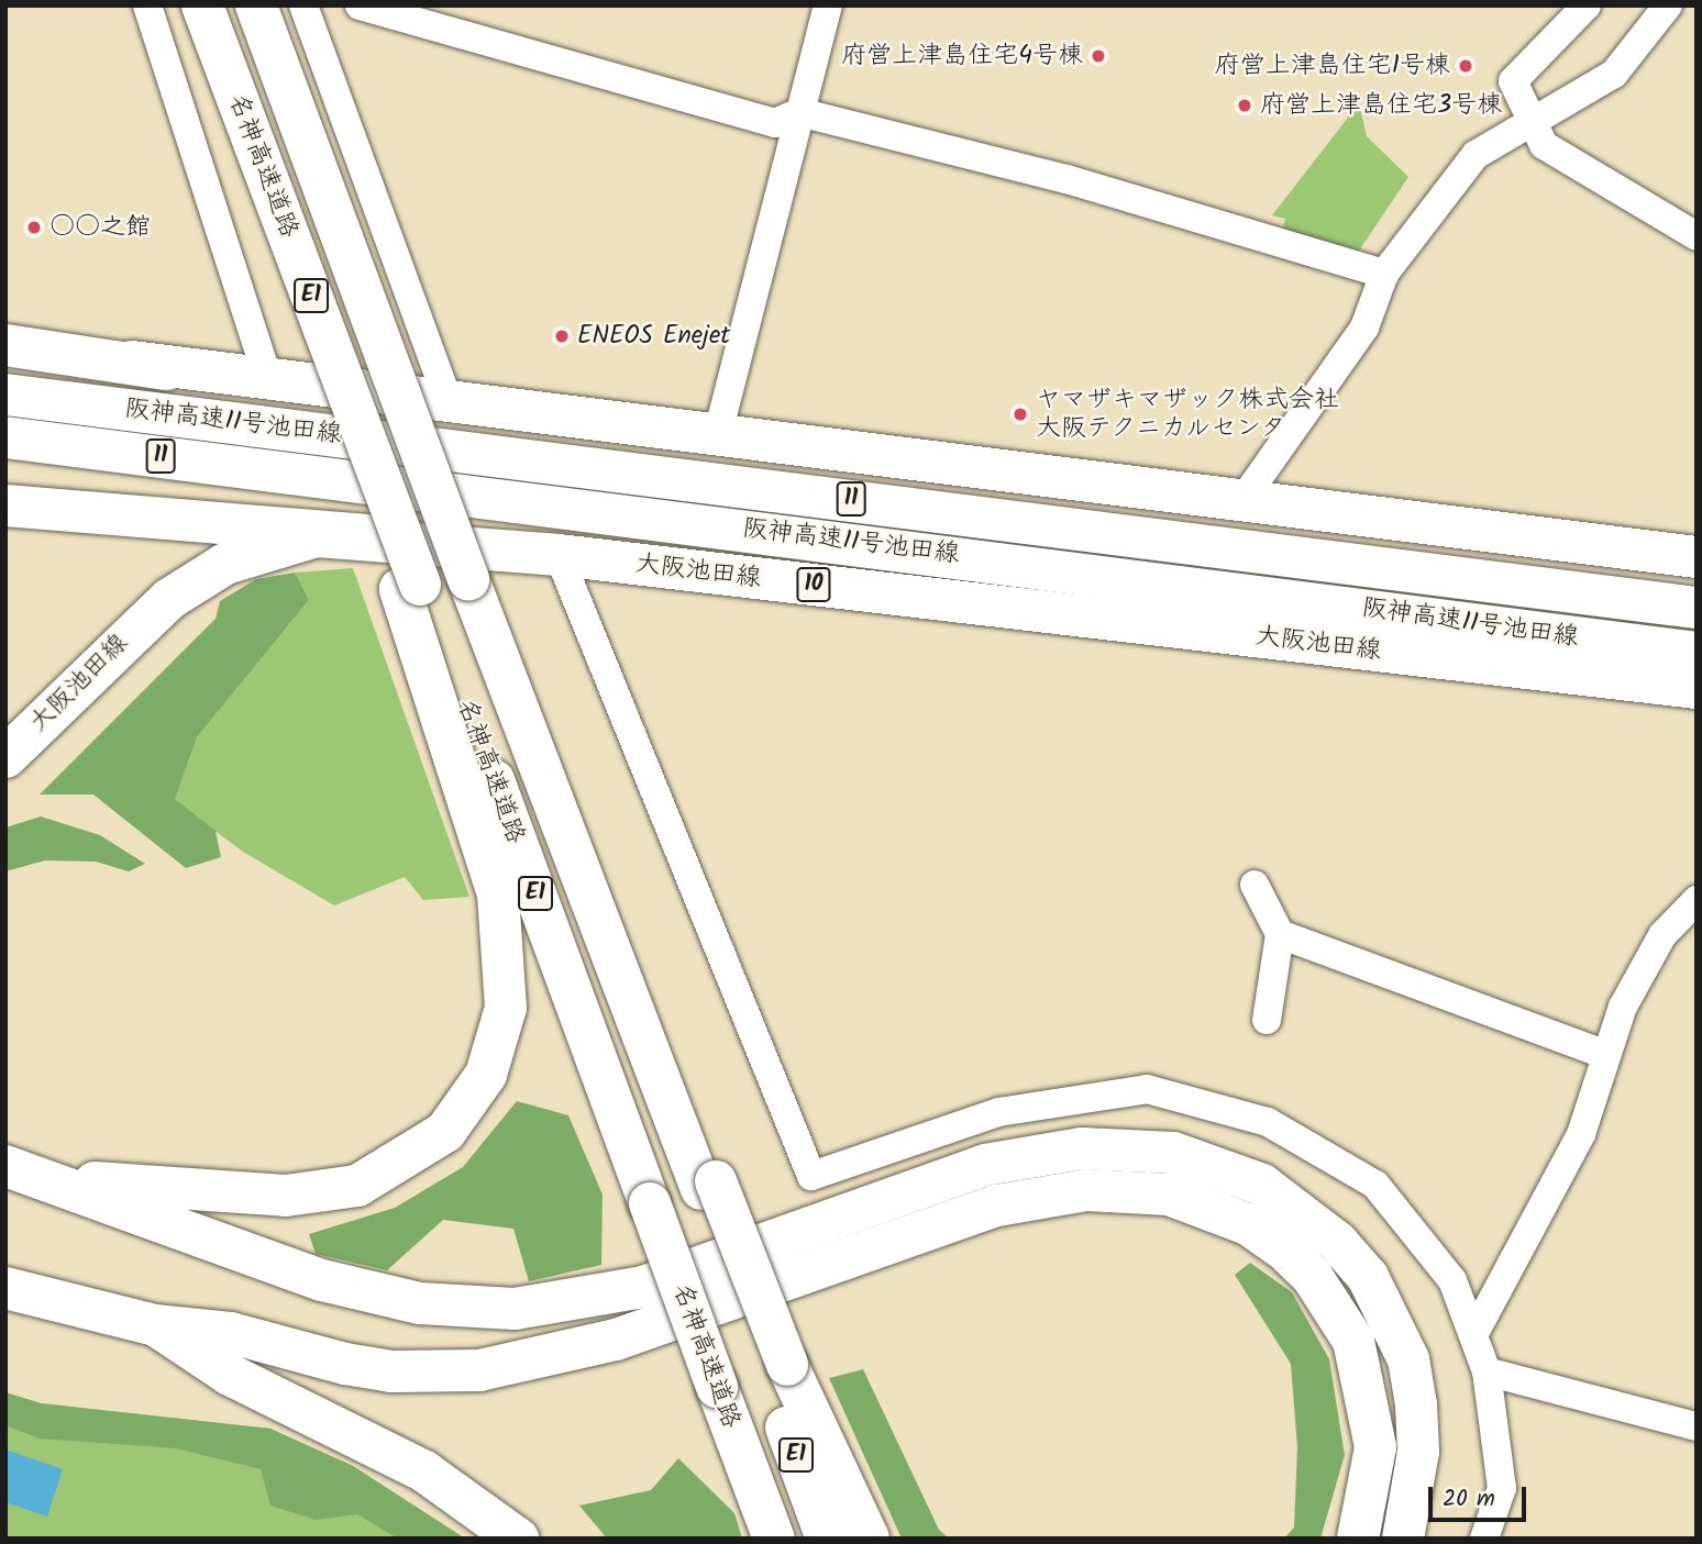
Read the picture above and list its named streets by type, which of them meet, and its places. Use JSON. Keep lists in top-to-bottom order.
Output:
{
  "streets": {
    "main road": [
      "名神高速道路",
      "E1",
      "阪神高速11号池田線",
      "11",
      "大阪池田線",
      "10"
    ]
  },
  "places": [
    "府営上津島住宅4号棟",
    "府営上津島住宅1号棟",
    "府営上津島住宅3号棟",
    "○○之館",
    "ENEOS Enejet",
    "ヤマザキマザック株式会社 大阪テクニカルセンタ"
  ],
  "scale_bar": "20 m"
}
